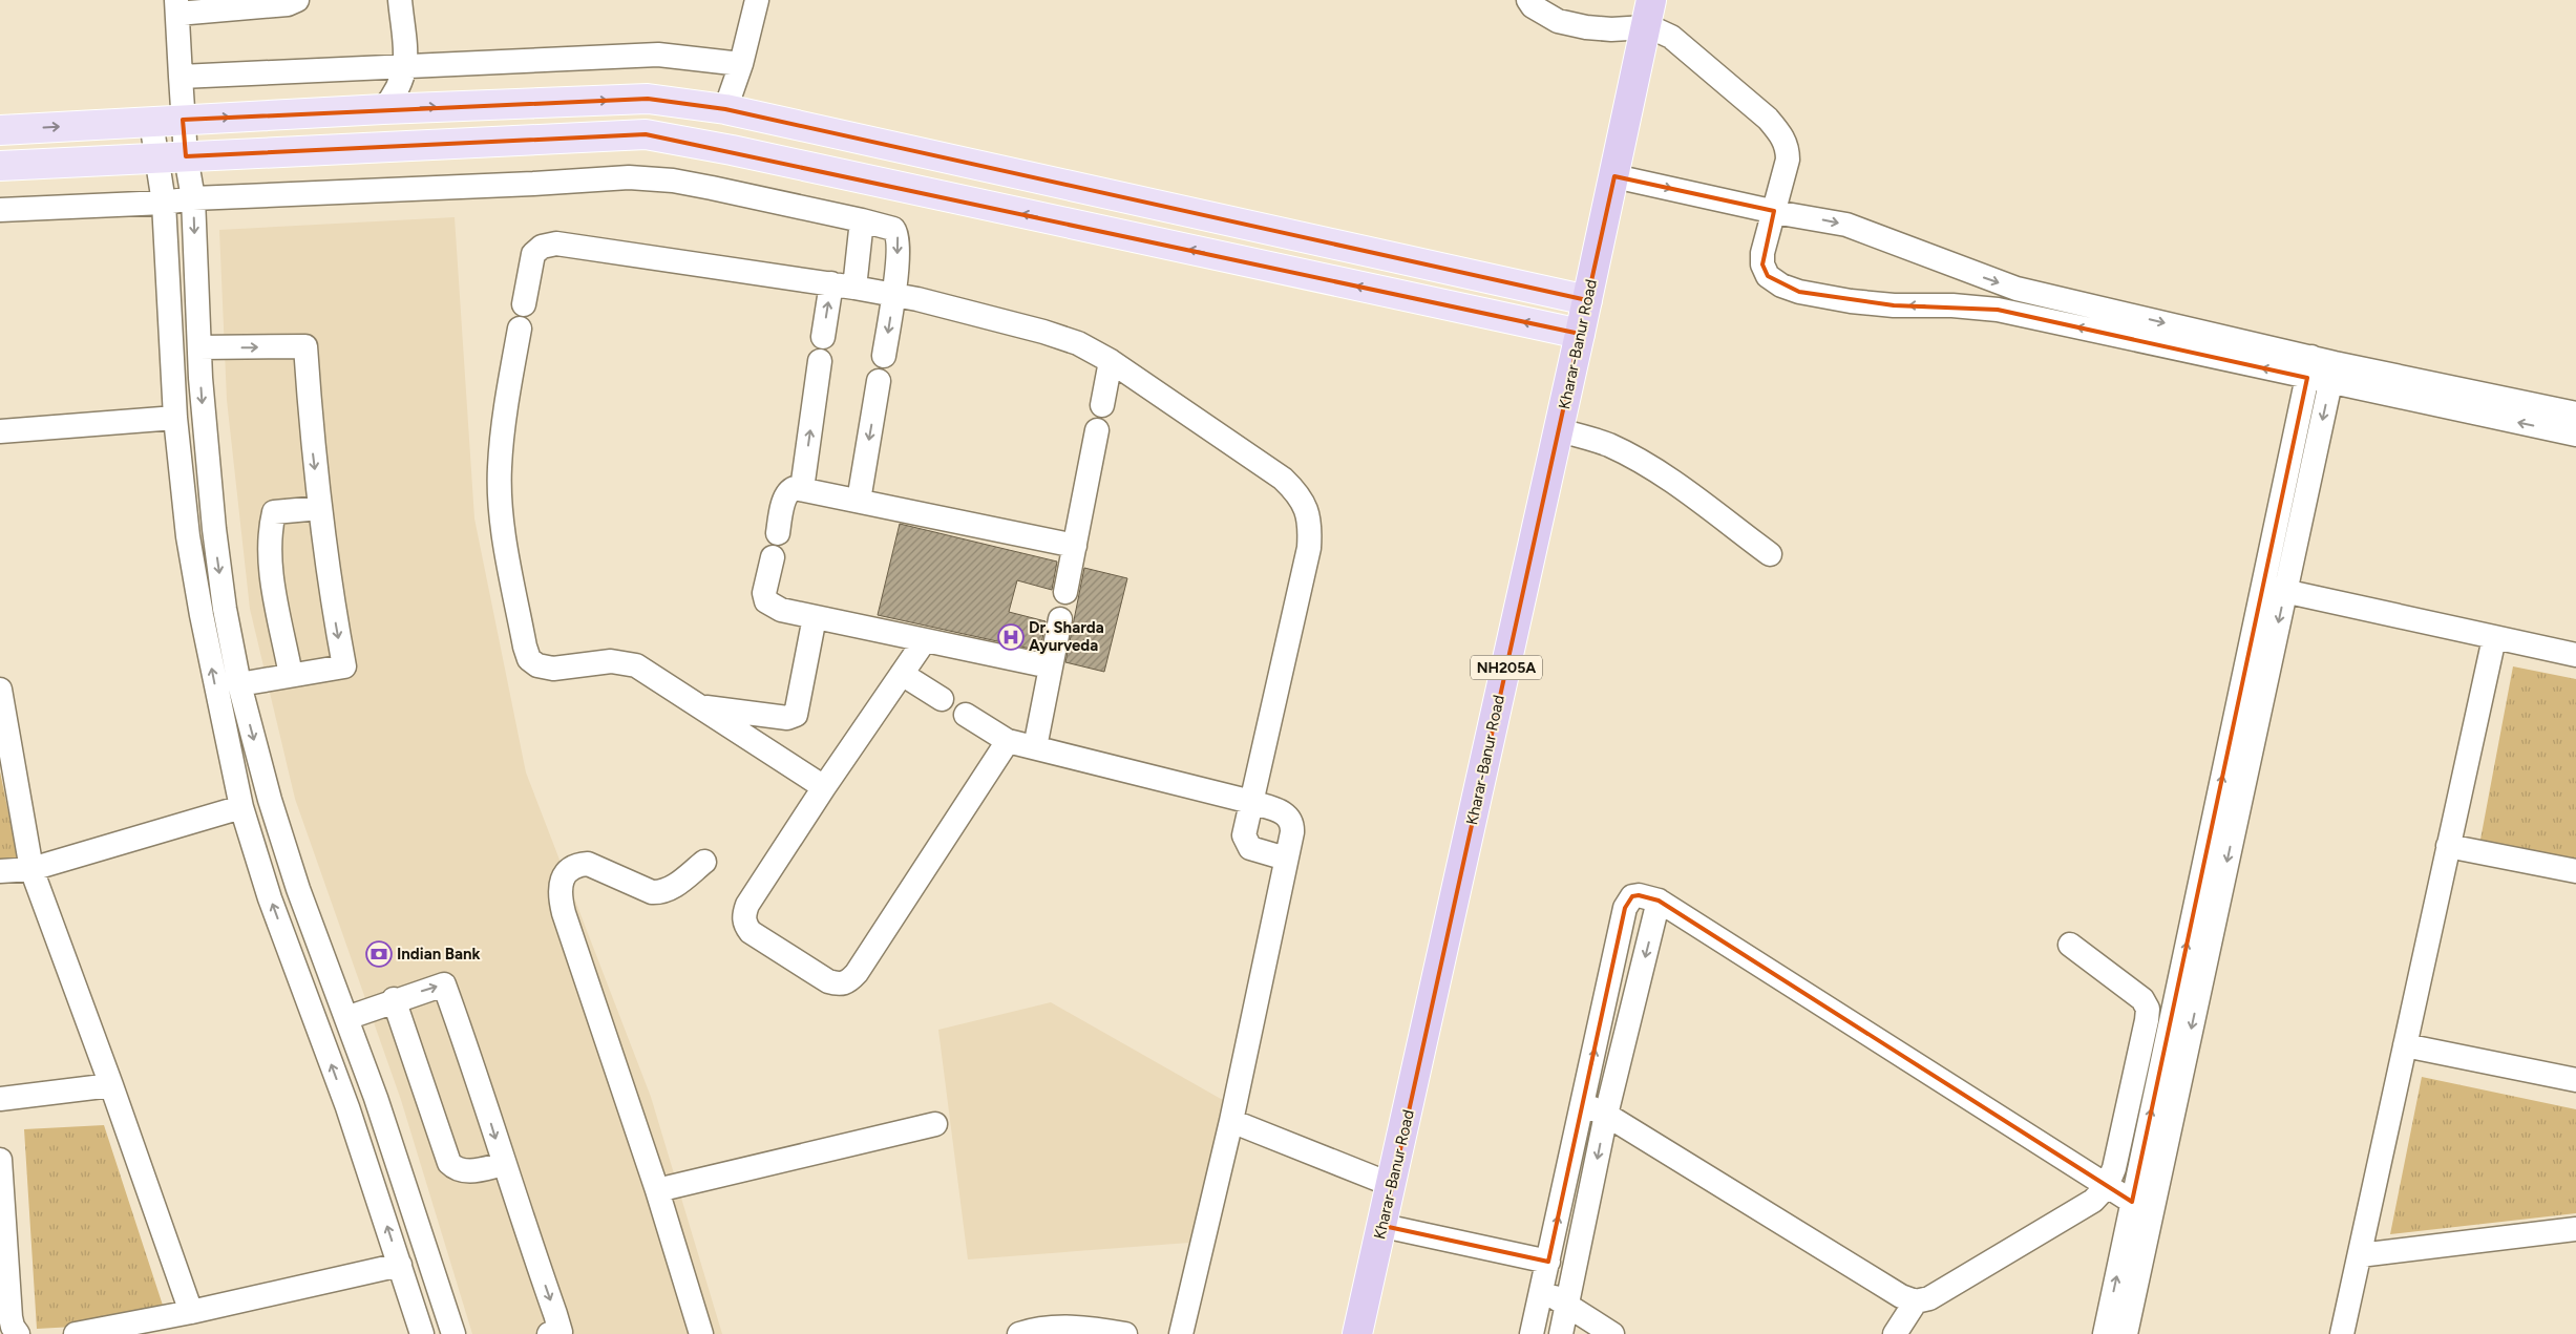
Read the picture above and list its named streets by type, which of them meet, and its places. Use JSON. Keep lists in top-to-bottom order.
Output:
{
  "streets": {
    "highway": ["Kharar-Banur Road", "NH205A"]
  },
  "places": {
    "hospital": ["Dr. Sharda Ayurveda"],
    "bank": ["Indian Bank"]
  }
}
